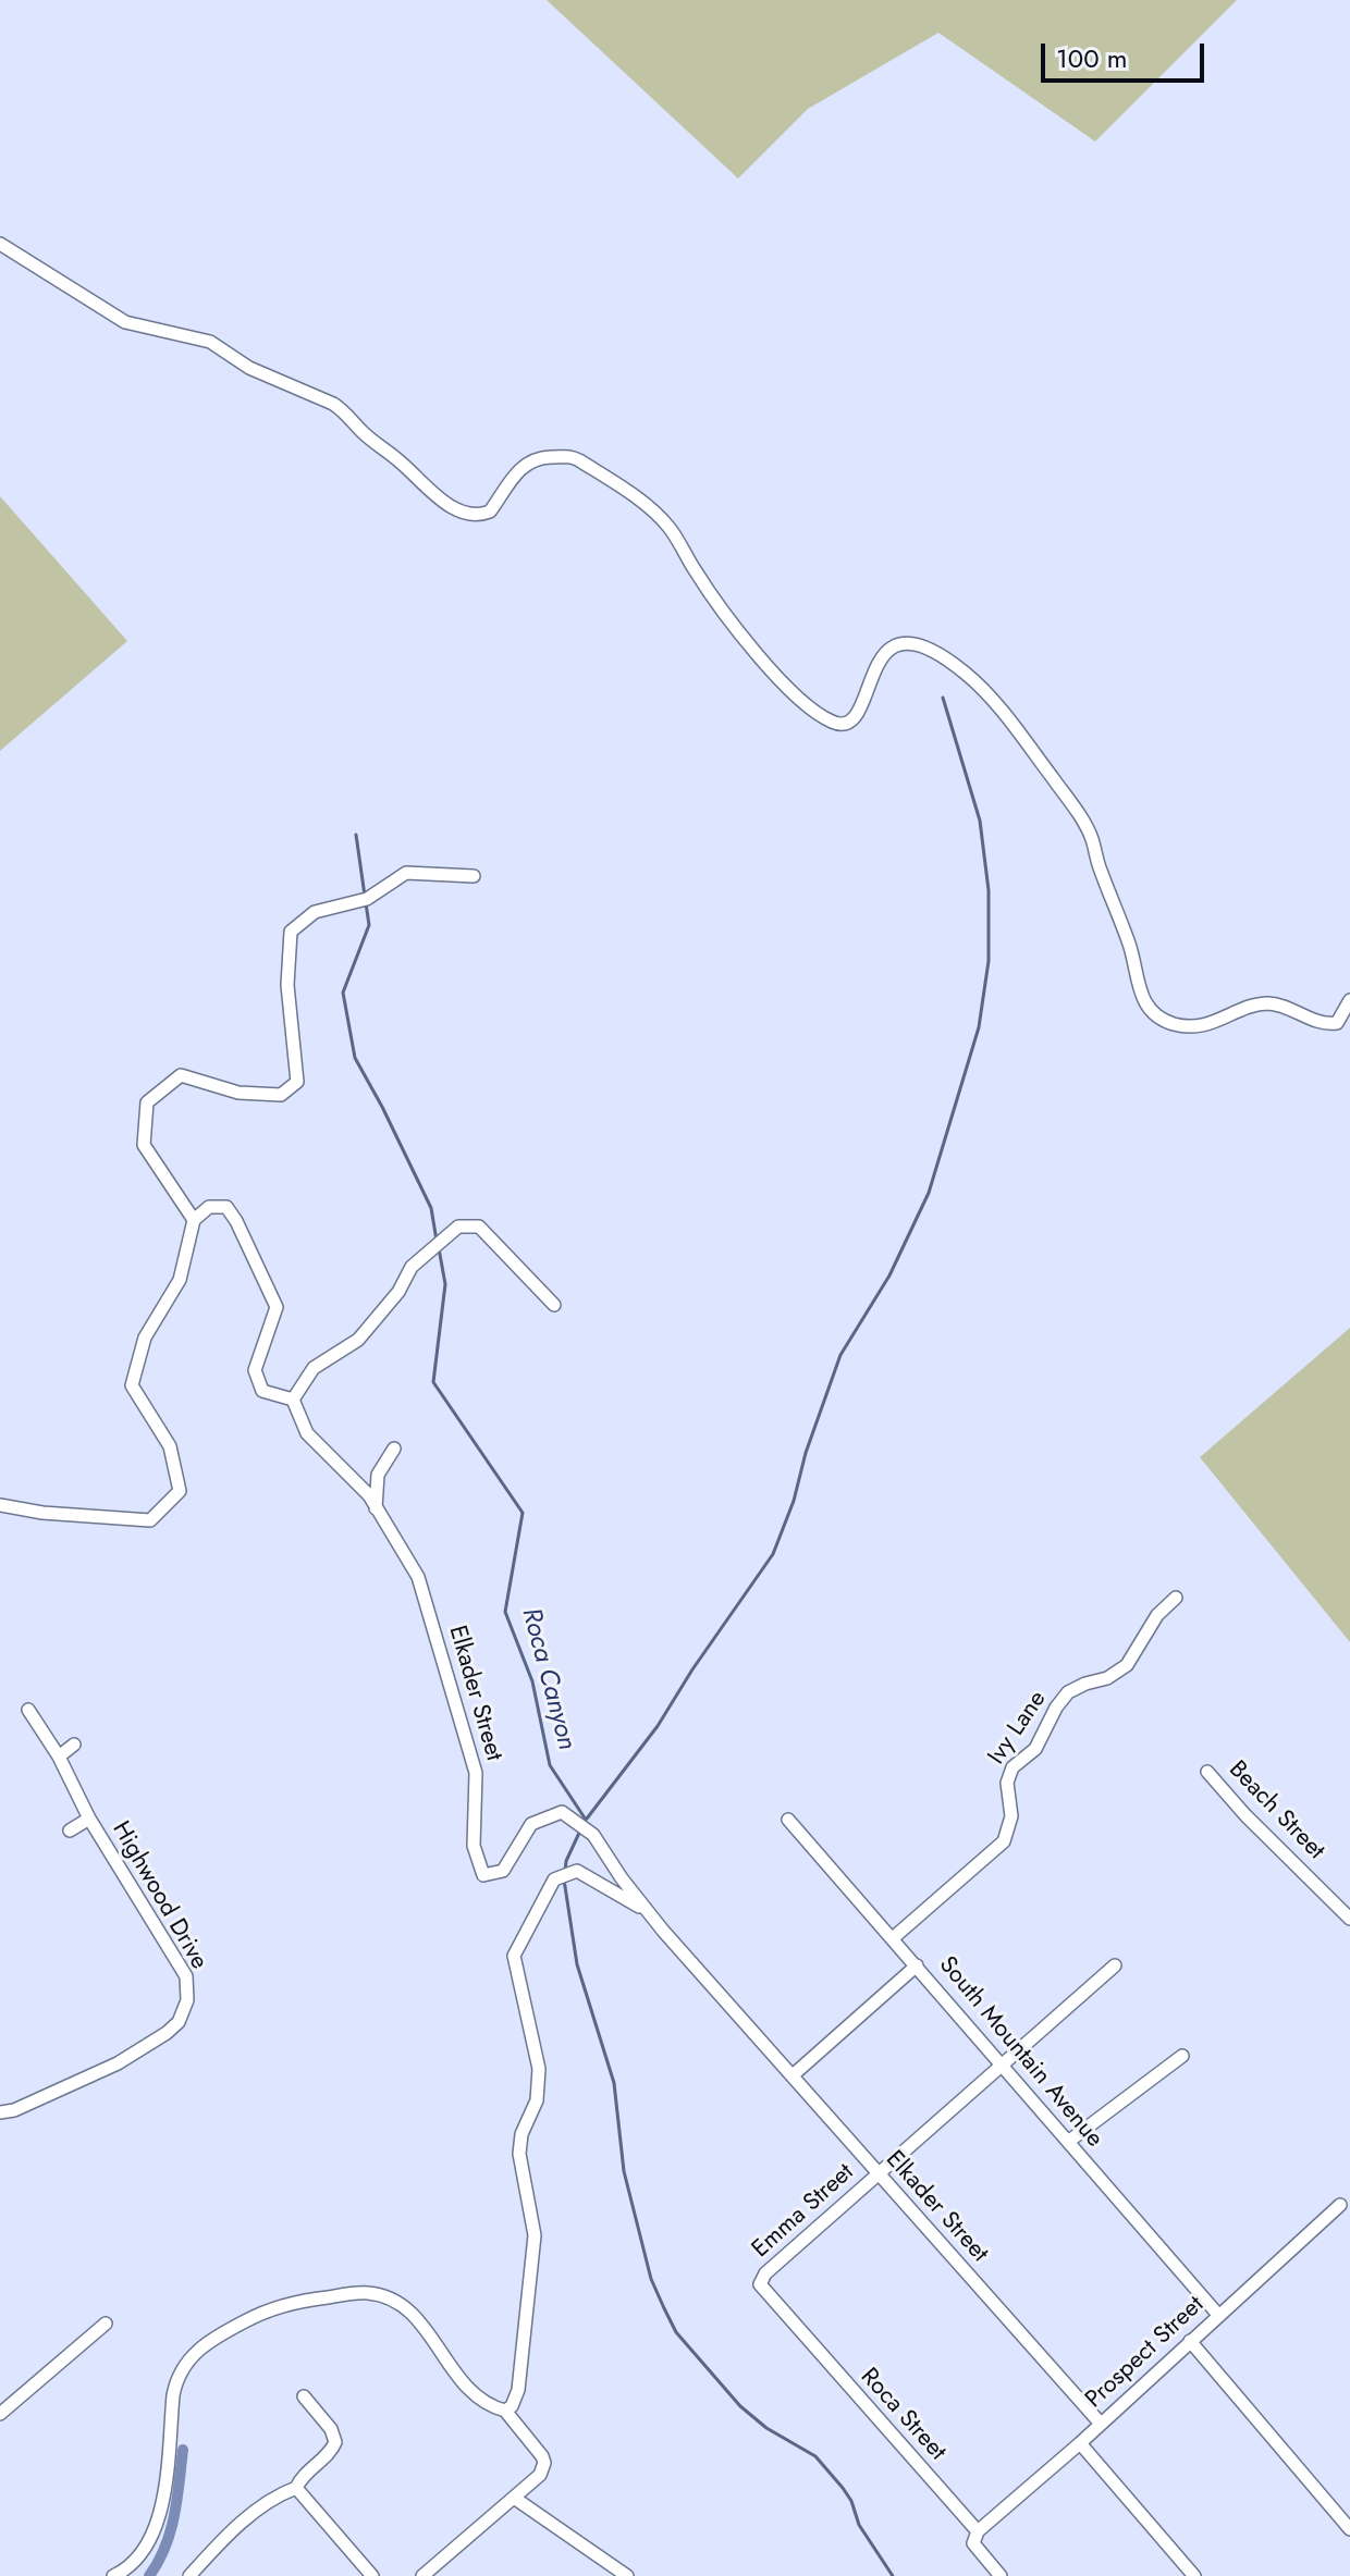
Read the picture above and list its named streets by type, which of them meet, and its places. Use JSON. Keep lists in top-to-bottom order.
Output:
{
  "streets": {
    "street": [
      "Elkader Street",
      "Ivy Lane",
      "Beach Street",
      "Highwood Drive",
      "South Mountain Avenue",
      "Emma Street",
      "Prospect Street",
      "Roca Street"
    ]
  },
  "crossings": [
    ["Elkader Street", "Emma Street"],
    ["Elkader Street", "Prospect Street"],
    ["Ivy Lane", "South Mountain Avenue"],
    ["South Mountain Avenue", "Emma Street"],
    ["South Mountain Avenue", "Prospect Street"],
    ["Emma Street", "Roca Street"],
    ["Prospect Street", "Roca Street"]
  ],
  "water": ["Roca Canyon"],
  "scale_bar": "100 m"
}
